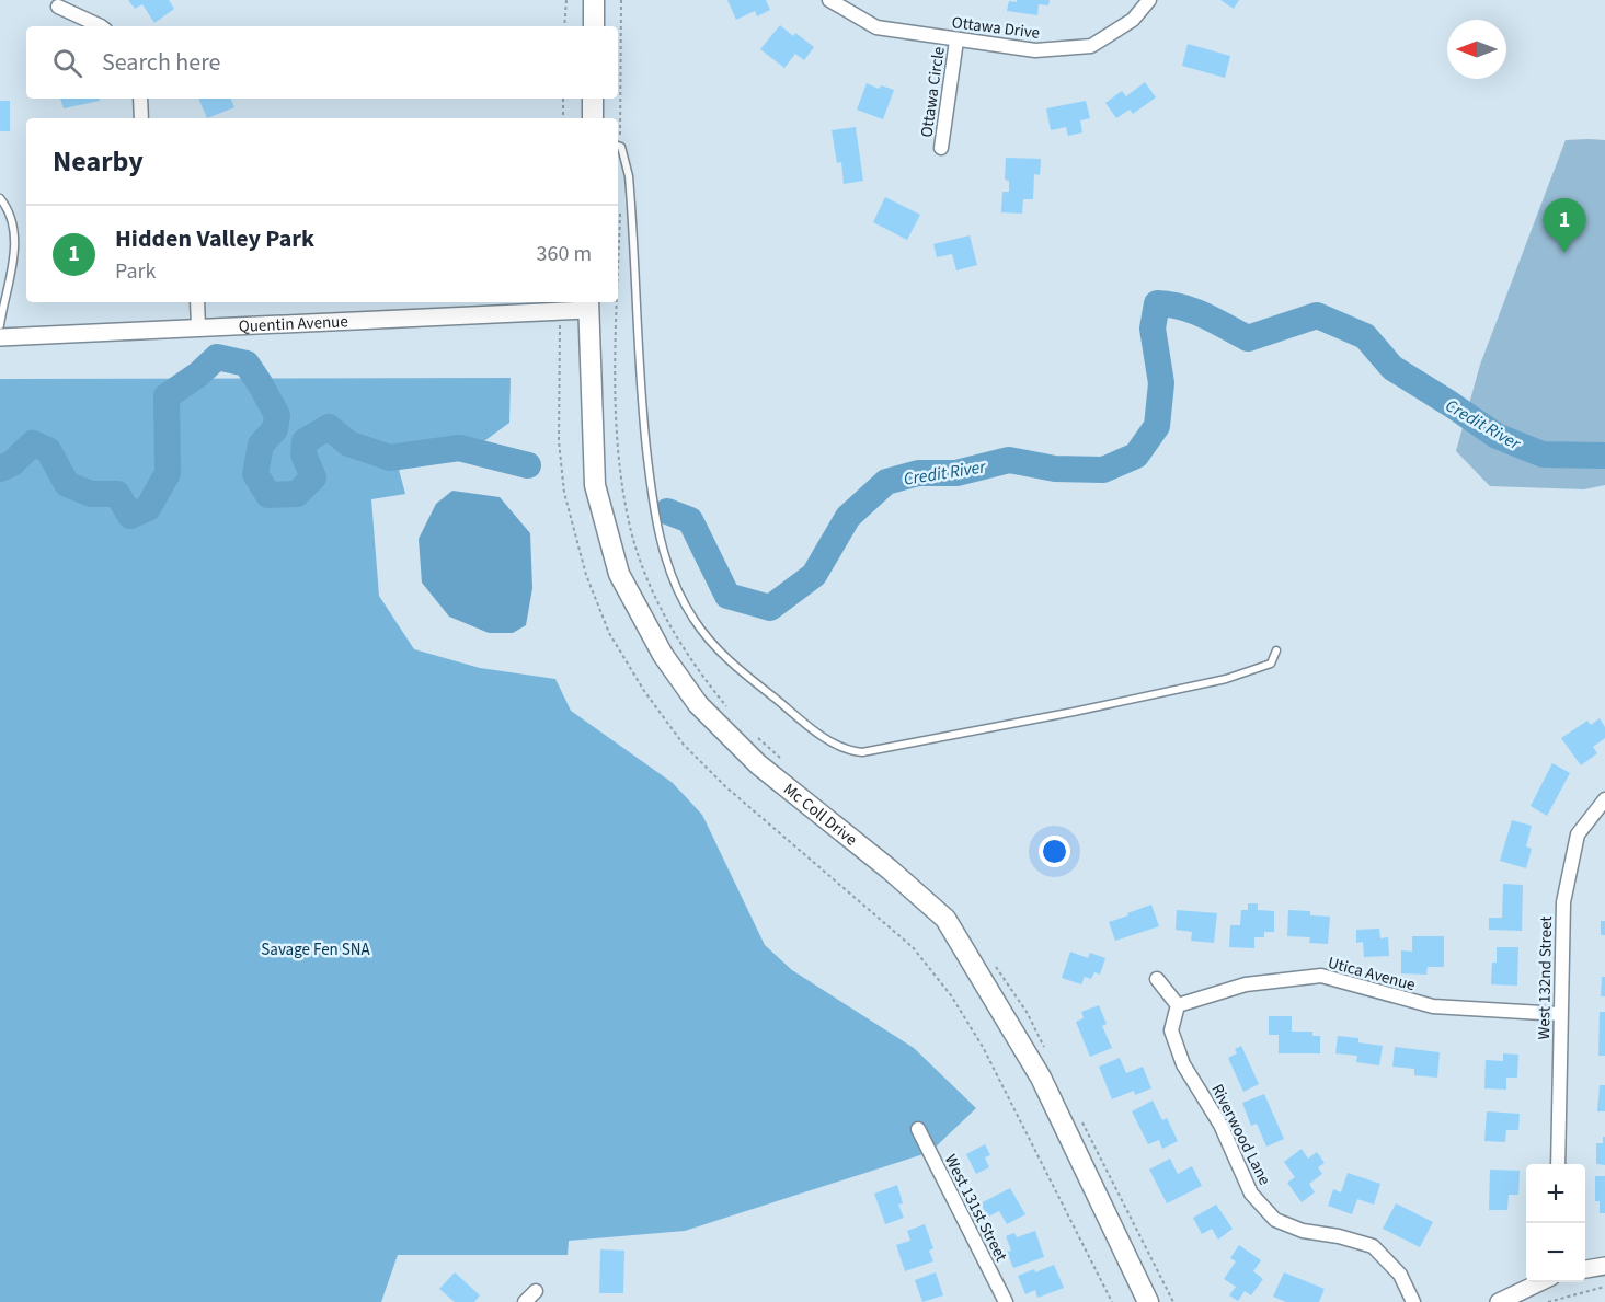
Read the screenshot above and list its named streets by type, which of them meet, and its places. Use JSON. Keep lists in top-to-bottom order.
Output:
{
  "streets": {
    "main road": ["Mc Coll Drive"],
    "street": [
      "Ottawa Drive",
      "Ottawa Circle",
      "Quentin Avenue",
      "Utica Avenue",
      "West 132nd Street",
      "Riverwood Lane",
      "West 131st Street"
    ]
  },
  "crossings": [
    ["Ottawa Drive", "Ottawa Circle"],
    ["Quentin Avenue", "Mc Coll Drive"],
    ["Utica Avenue", "West 132nd Street"],
    ["Utica Avenue", "Riverwood Lane"]
  ],
  "water": ["Credit River"],
  "parks": ["Savage Fen SNA"],
  "north": "left",
  "page": {
    "search": "Search here",
    "heading": "Nearby",
    "pins": "1",
    "list": [
      {
        "mark": "1",
        "name": "Hidden Valley Park",
        "note": "Park",
        "value": "360 m"
      }
    ],
    "map_buttons": ["+", "−"]
  }
}
